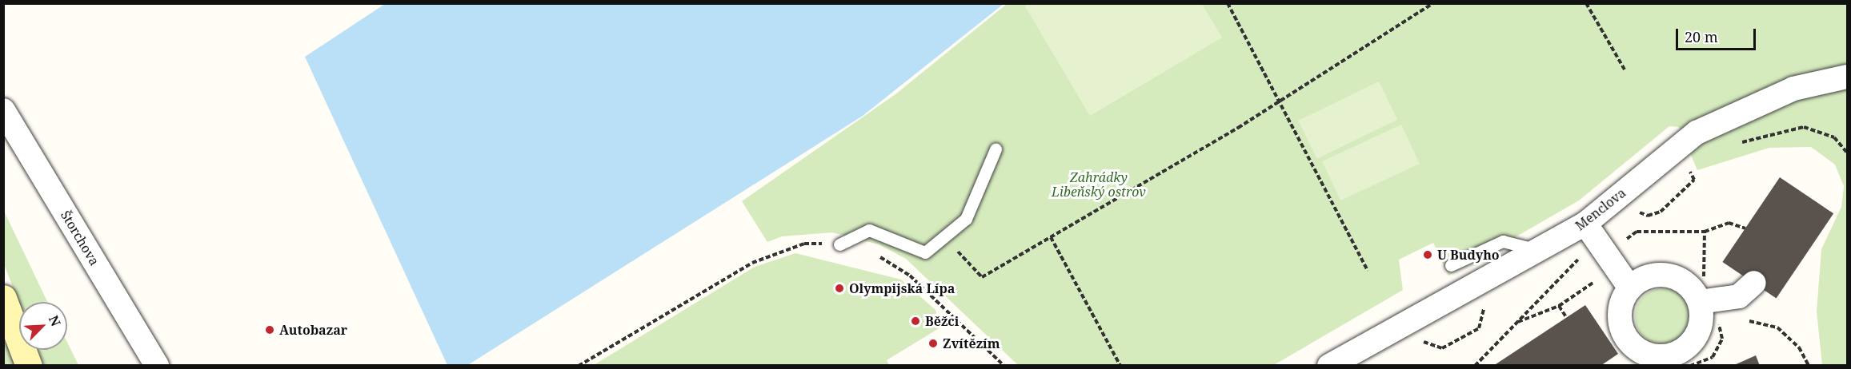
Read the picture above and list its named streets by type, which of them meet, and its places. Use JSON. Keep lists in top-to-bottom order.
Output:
{
  "streets": {
    "street": ["Menclova", "Štorchova"]
  },
  "parks": ["Zahrádky Libeňský ostrov"],
  "places": [
    "U Budyho",
    "Olympijská Lípa",
    "Běžci",
    "Autobazar",
    "Zvítězím"
  ],
  "scale_bar": "20 m",
  "north": "top right"
}
